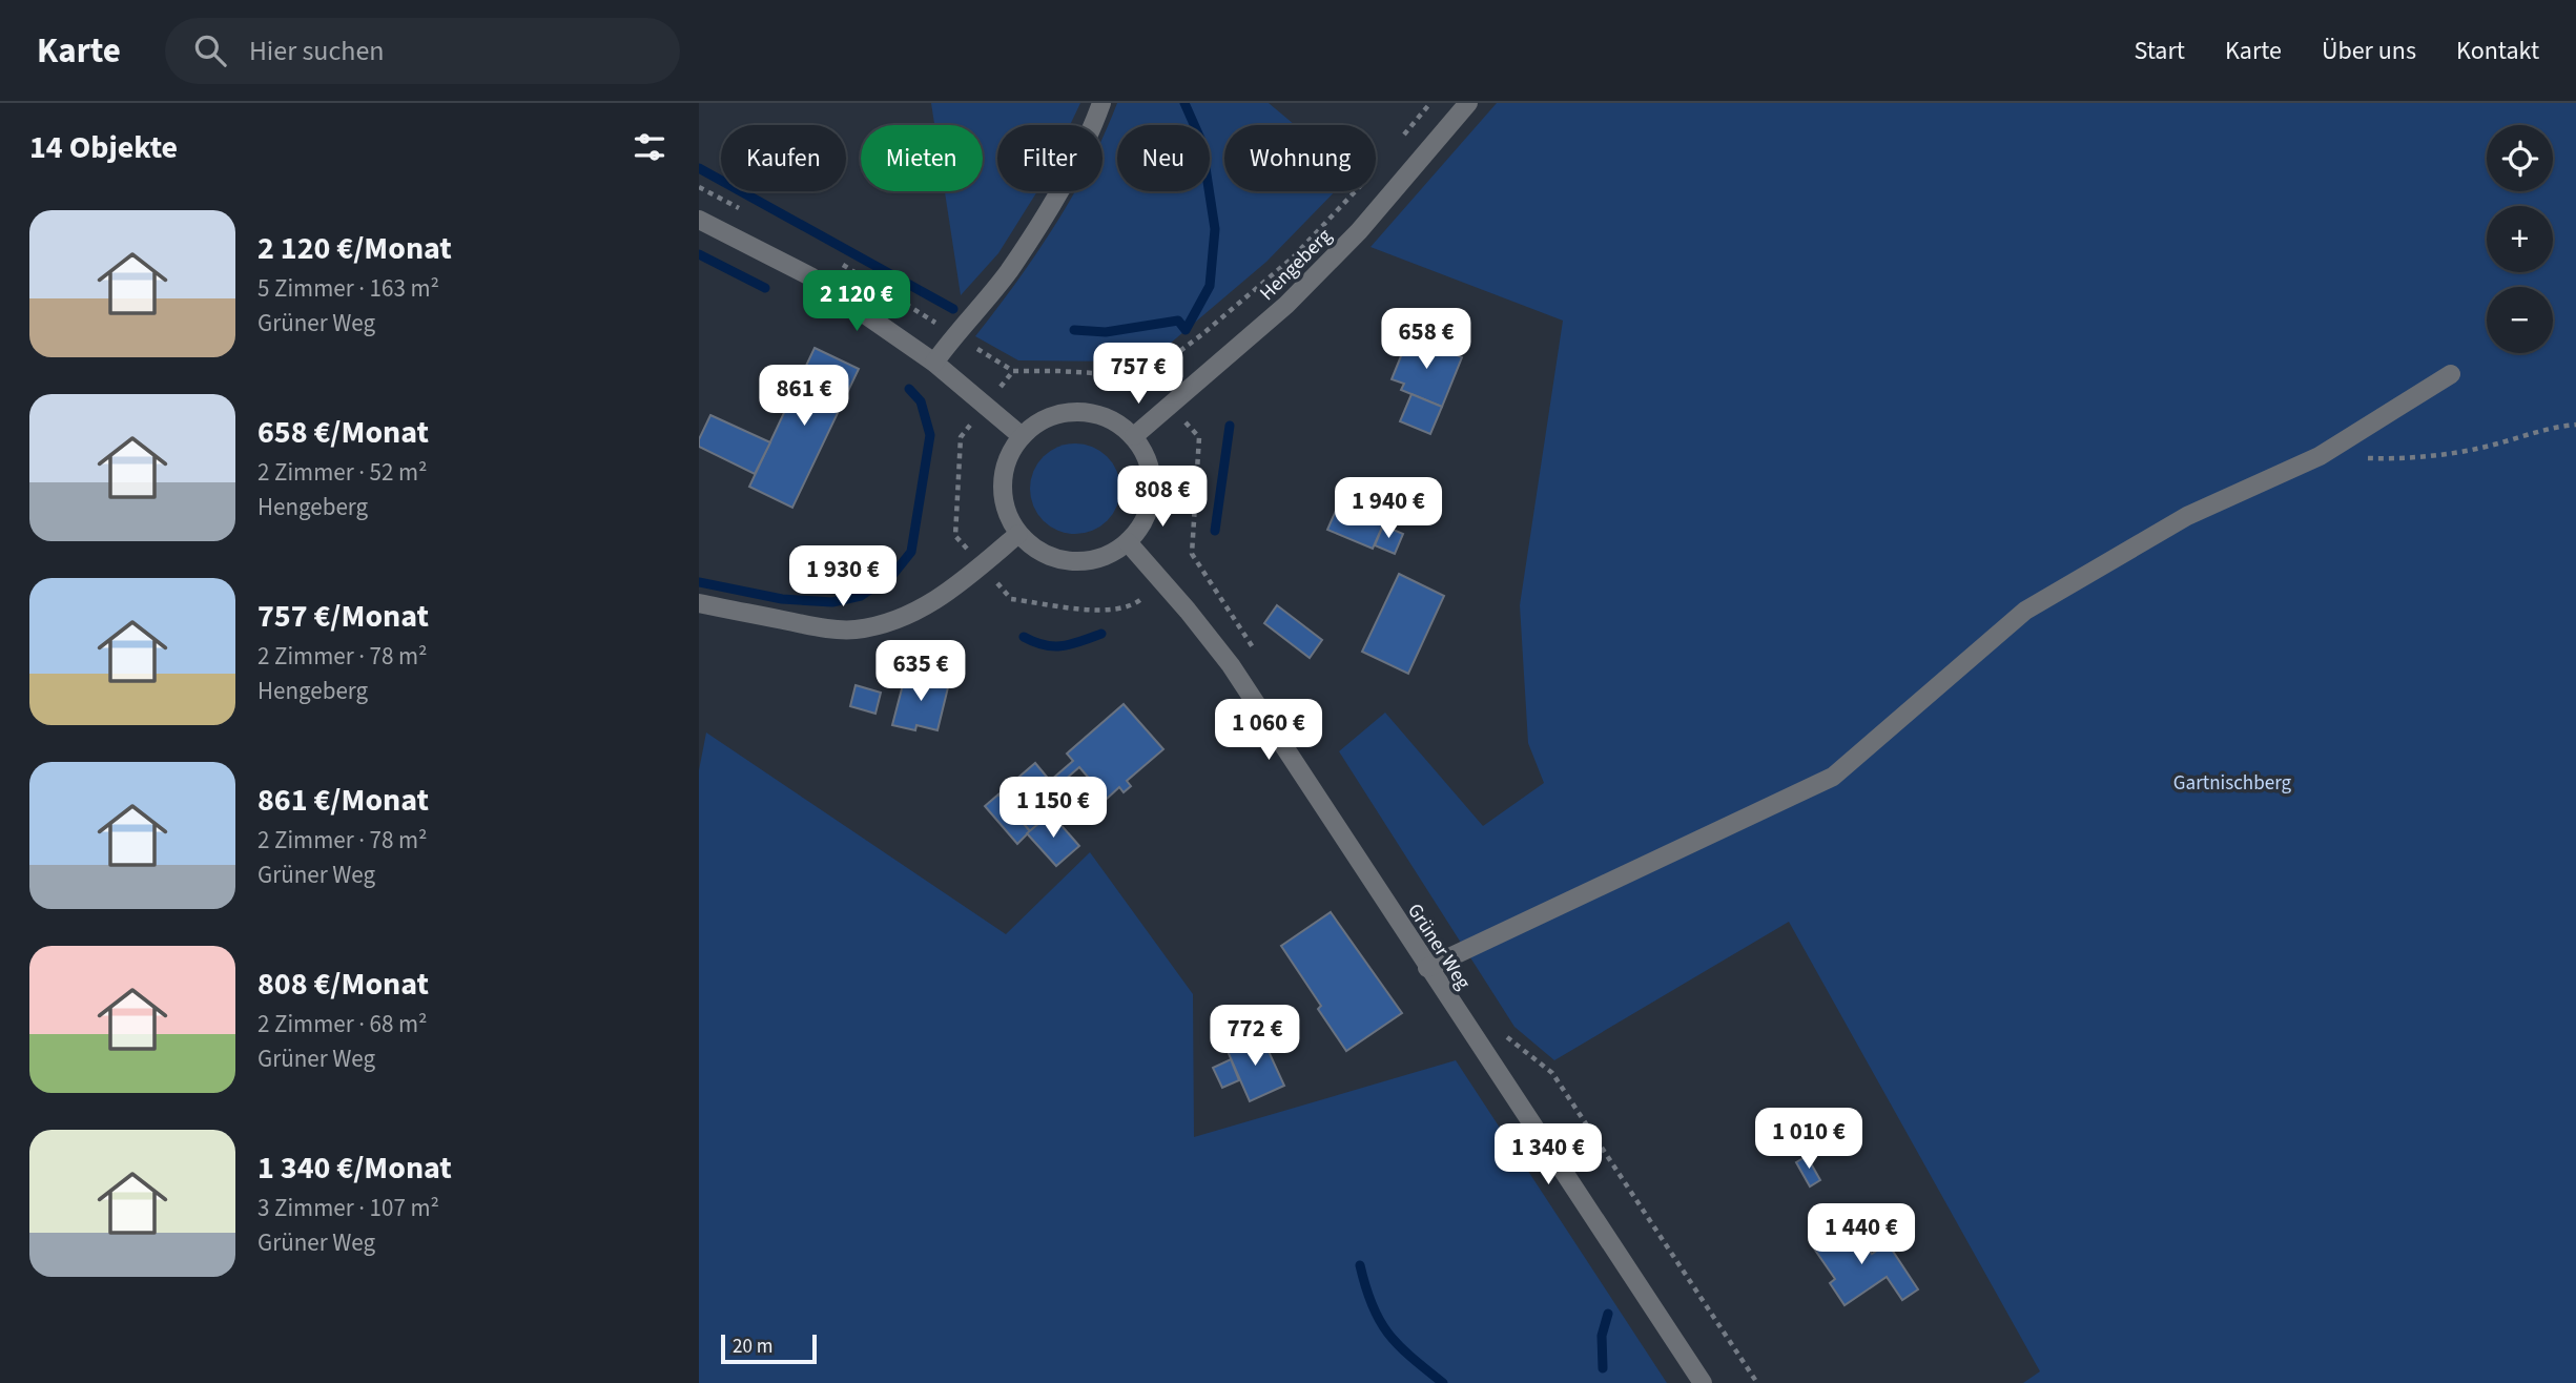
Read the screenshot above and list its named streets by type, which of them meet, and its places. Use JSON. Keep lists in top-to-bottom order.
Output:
{
  "streets": {
    "street": ["Hengeberg", "Grüner Weg"]
  },
  "crossings": [
    ["Hengeberg", "Grüner Weg"]
  ],
  "parks": ["Gartnischberg"],
  "scale_bar": "20 m",
  "page": {
    "header": "Karte",
    "search": "Hier suchen",
    "nav": [
      "Start",
      "Karte",
      "Über uns",
      "Kontakt"
    ],
    "heading": "14 Objekte",
    "map_buttons": ["+", "−"],
    "chip": [
      "Kaufen",
      "Mieten",
      "Filter",
      "Neu",
      "Wohnung"
    ],
    "list": [
      {
        "name": "2 120 €/Monat",
        "note": "5 Zimmer · 163 m² · Grüner Weg"
      },
      {
        "name": "658 €/Monat",
        "note": "2 Zimmer · 52 m² · Hengeberg"
      },
      {
        "name": "757 €/Monat",
        "note": "2 Zimmer · 78 m² · Hengeberg"
      },
      {
        "name": "861 €/Monat",
        "note": "2 Zimmer · 78 m² · Grüner Weg"
      },
      {
        "name": "808 €/Monat",
        "note": "2 Zimmer · 68 m² · Grüner Weg"
      },
      {
        "name": "1 340 €/Monat",
        "note": "3 Zimmer · 107 m² · Grüner Weg"
      }
    ],
    "price": [
      "2 120 €",
      "658 €",
      "757 €",
      "861 €",
      "808 €",
      "1 940 €",
      "1 930 €",
      "635 €",
      "1 060 €",
      "1 150 €",
      "772 €",
      "1 010 €",
      "1 340 €",
      "1 440 €"
    ],
    "scale": "20 m"
  }
}
